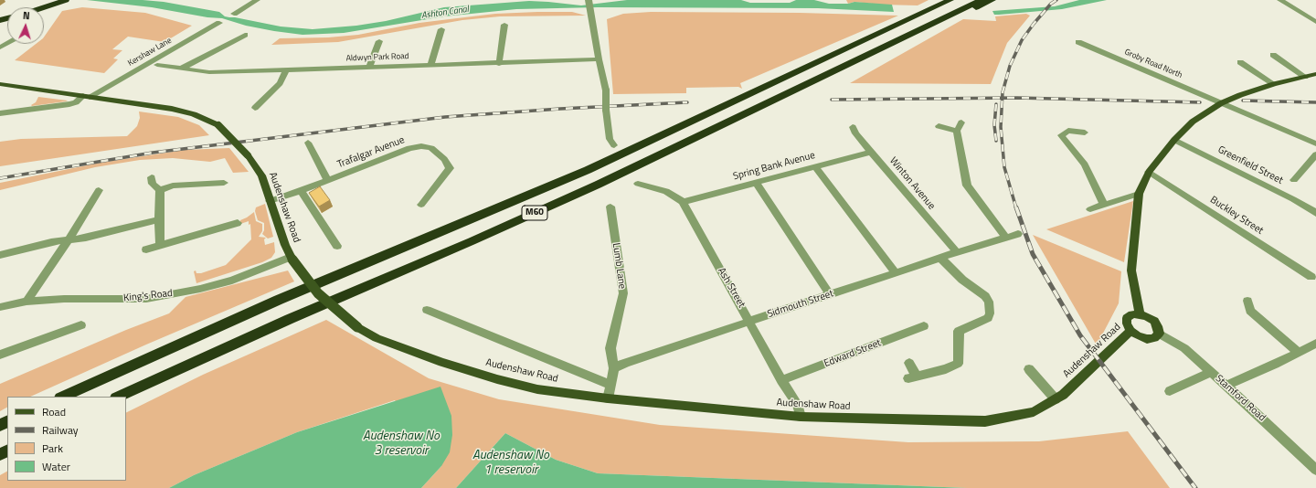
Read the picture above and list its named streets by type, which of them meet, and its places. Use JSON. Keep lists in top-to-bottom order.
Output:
{
  "streets": {
    "highway": ["M60"],
    "main road": ["Audenshaw Road"],
    "street": [
      "Kershaw Lane",
      "Aldwyn Park Road",
      "Groby Road North",
      "Trafalgar Avenue",
      "Greenfield Street",
      "Spring Bank Avenue",
      "Winton Avenue",
      "Buckley Street",
      "Lumb Lane",
      "Ash Street",
      "King's Road",
      "Sidmouth Street",
      "Edward Street",
      "Stamford Road"
    ]
  },
  "crossings": [
    ["Kershaw Lane", "Audenshaw Road"],
    ["Trafalgar Avenue", "Audenshaw Road"],
    ["Spring Bank Avenue", "Winton Avenue"],
    ["Spring Bank Avenue", "Ash Street"],
    ["Winton Avenue", "Sidmouth Street"],
    ["Audenshaw Road", "Ash Street"],
    ["Audenshaw Road", "King's Road"],
    ["Audenshaw Road", "Stamford Road"],
    ["Lumb Lane", "Sidmouth Street"],
    ["Ash Street", "Sidmouth Street"],
    ["Ash Street", "Edward Street"]
  ],
  "water": ["Ashton Canal", "Audenshaw No 3 reservoir", "Audenshaw No 1 reservoir"],
  "legend": [
    "Road",
    "Railway",
    "Park",
    "Water"
  ],
  "north": "top"
}
